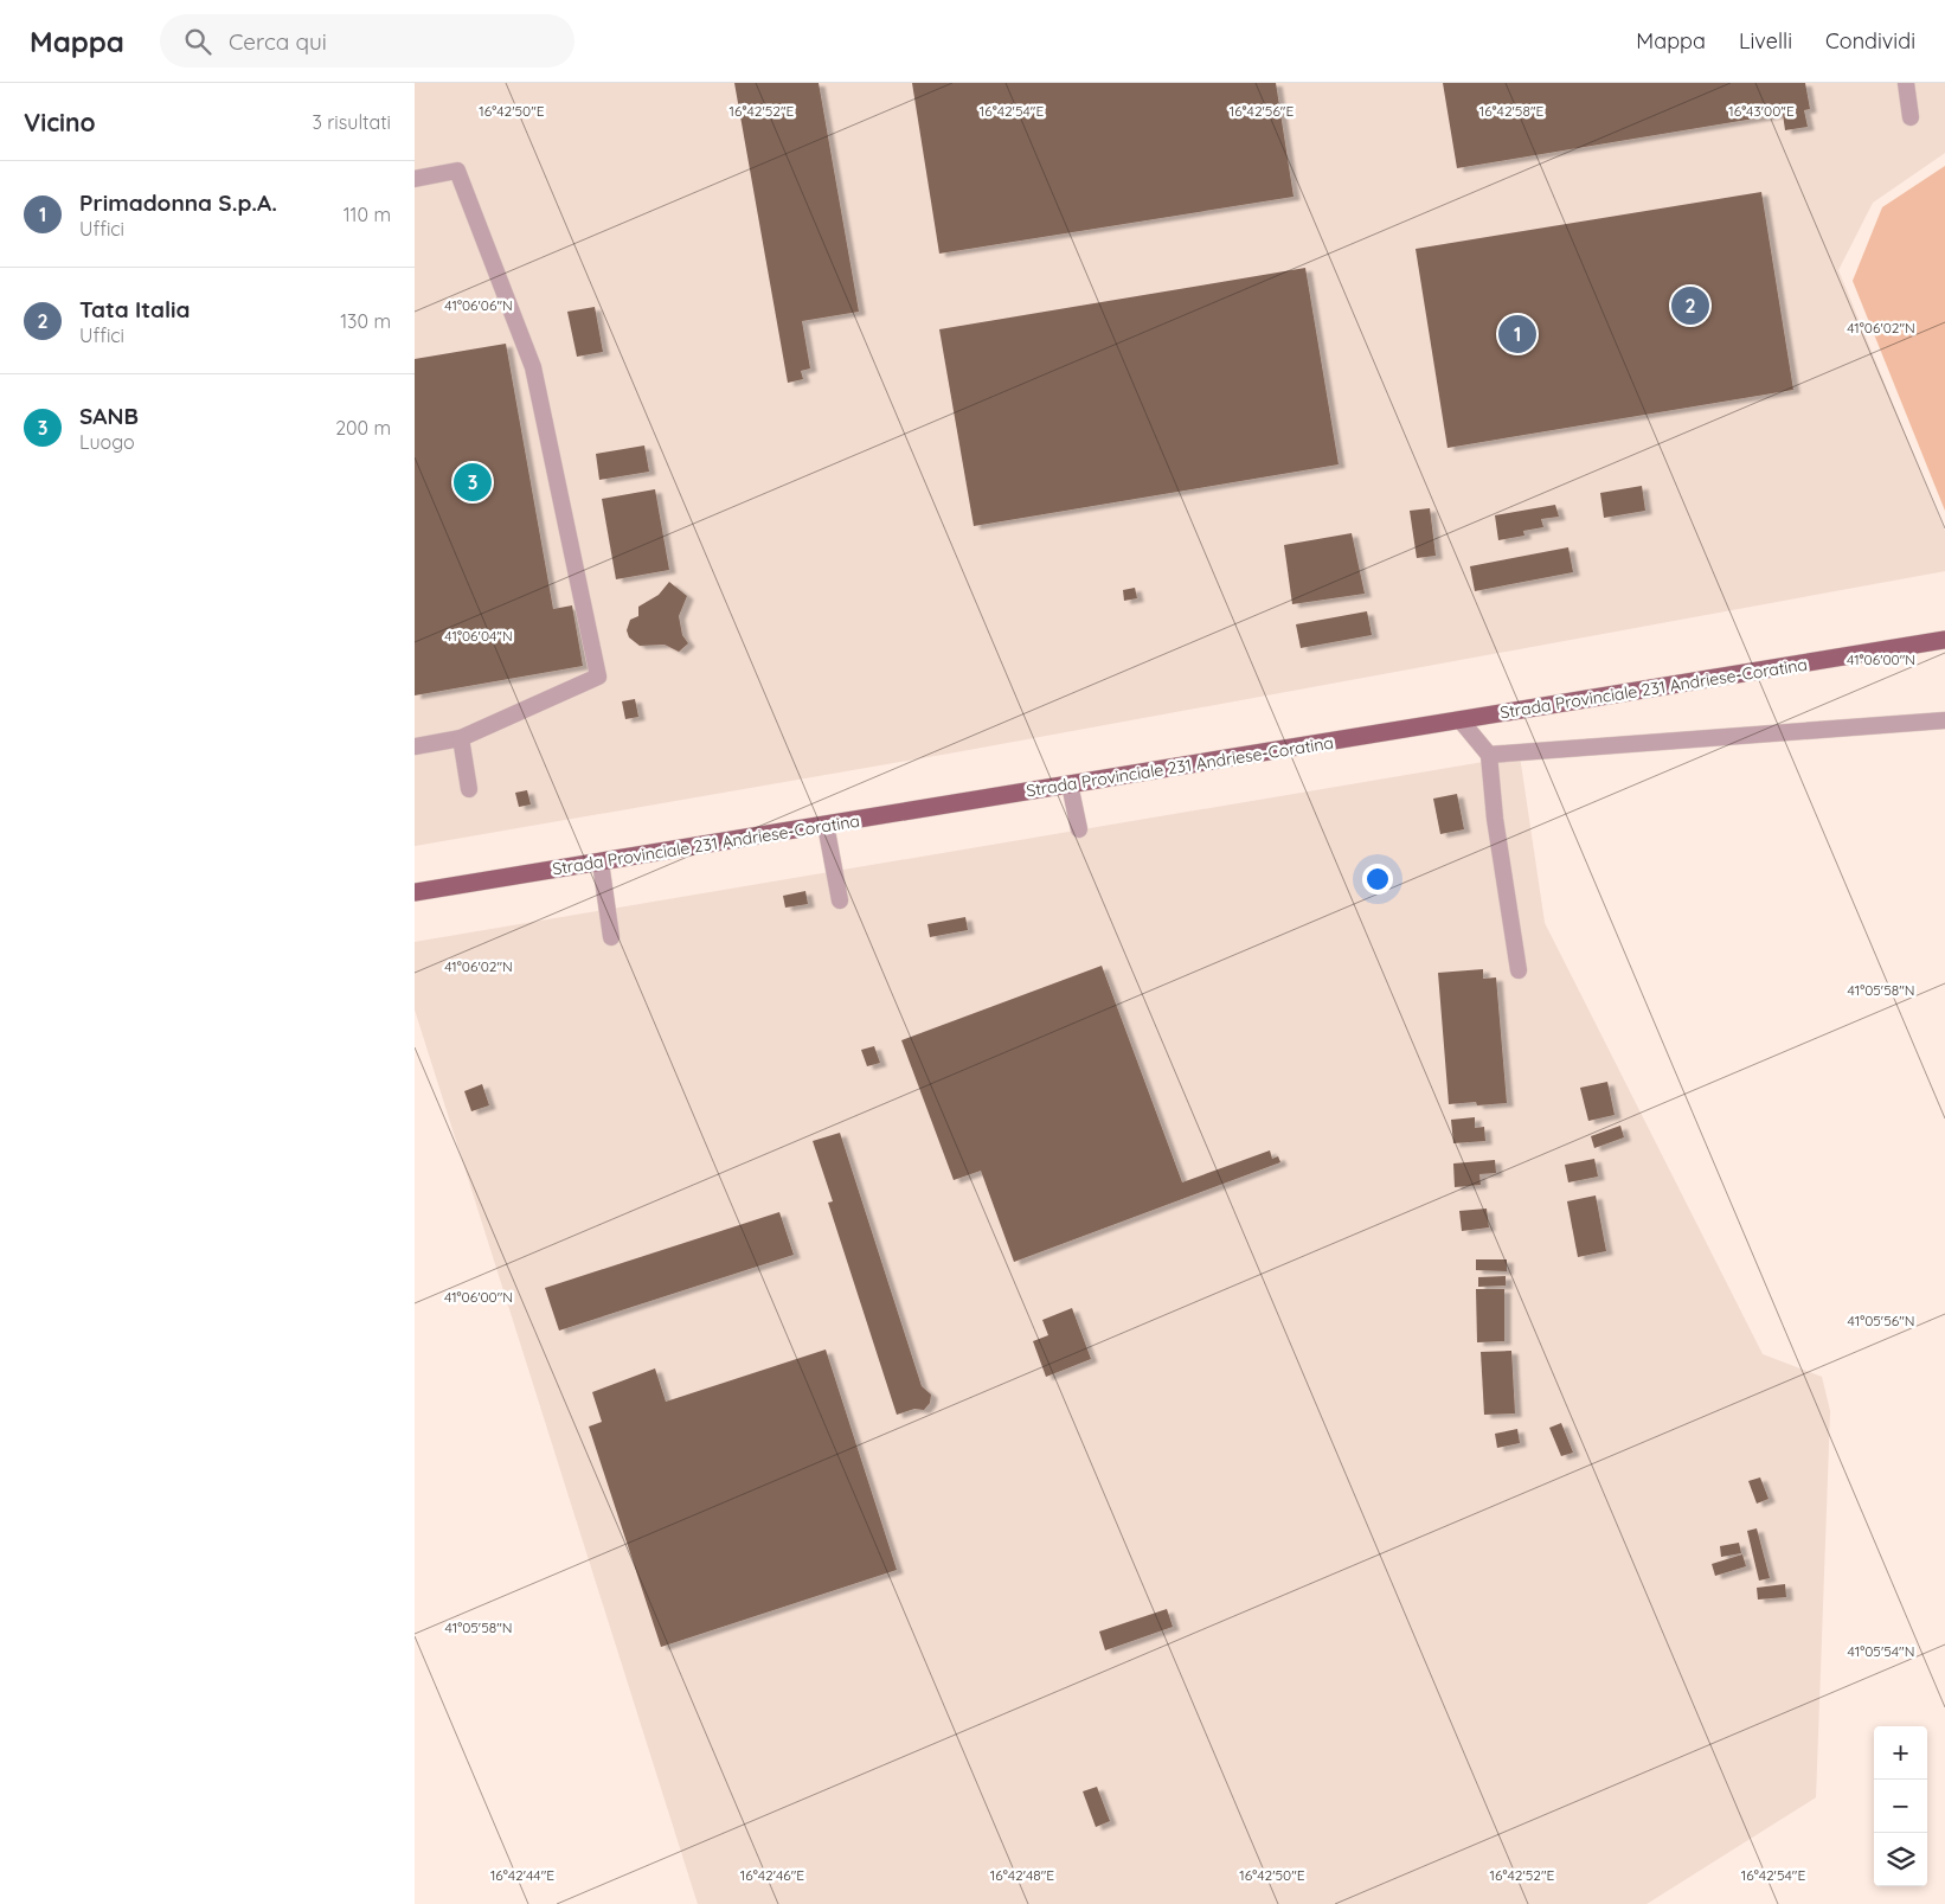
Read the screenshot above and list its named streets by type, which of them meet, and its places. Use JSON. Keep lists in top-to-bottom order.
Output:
{
  "streets": {
    "main road": ["Strada Provinciale 231 Andriese-Coratina"]
  },
  "page": {
    "header": "Mappa",
    "search": "Cerca qui",
    "nav": ["Mappa", "Livelli", "Condividi"],
    "heading": ["Vicino", "3 risultati"],
    "list": [
      {
        "mark": "1",
        "name": "Primadonna S.p.A.",
        "note": "Uffici",
        "value": "110 m"
      },
      {
        "mark": "2",
        "name": "Tata Italia",
        "note": "Uffici",
        "value": "130 m"
      },
      {
        "mark": "3",
        "name": "SANB",
        "note": "Luogo",
        "value": "200 m"
      }
    ],
    "pins": ["2", "1", "3"],
    "map_buttons": ["+", "−"]
  },
  "coordinates": [
    "16°42'50\"E",
    "16°42'52\"E",
    "16°42'54\"E",
    "16°42'56\"E",
    "16°42'58\"E",
    "16°43'00\"E",
    "41°06'06\"N",
    "41°06'02\"N",
    "41°06'04\"N",
    "41°06'00\"N",
    "41°05'58\"N",
    "41°05'56\"N",
    "41°05'54\"N",
    "16°42'44\"E",
    "16°42'46\"E",
    "16°42'48\"E"
  ]
}
